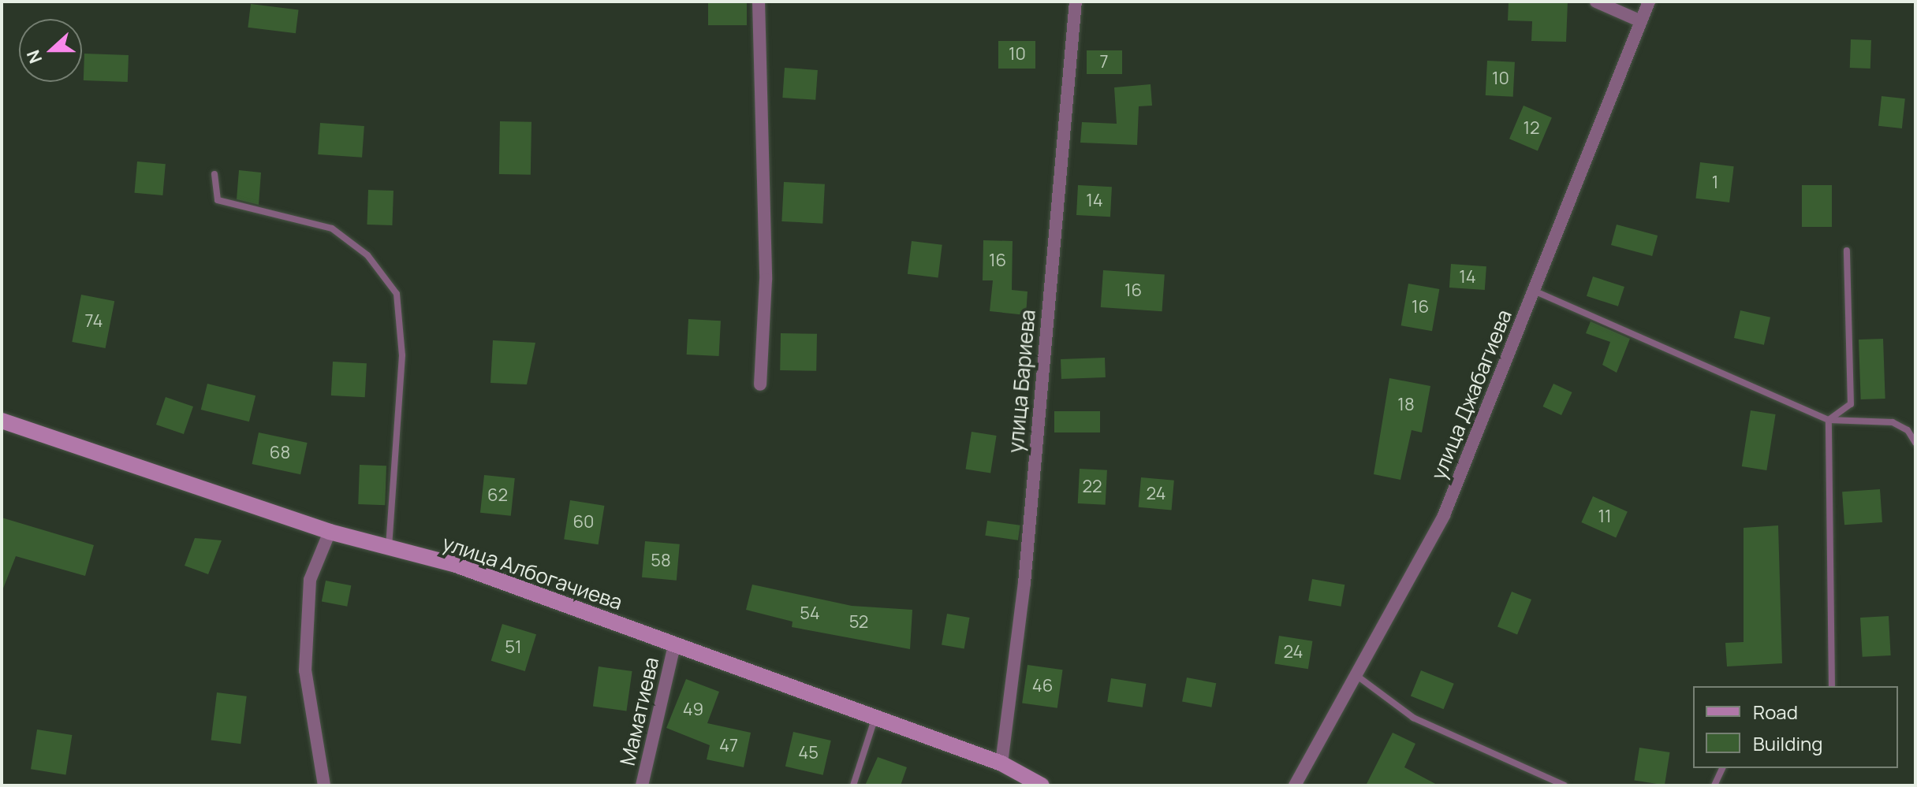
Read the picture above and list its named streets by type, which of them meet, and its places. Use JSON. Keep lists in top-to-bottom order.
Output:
{
  "streets": {
    "street": [
      "улица Бариева",
      "улица Джабагиева",
      "улица Албогачиева",
      "Маматиева"
    ]
  },
  "crossings": [
    ["улица Бариева", "улица Албогачиева"],
    ["улица Албогачиева", "Маматиева"]
  ],
  "house_numbers": [
    "10",
    "7",
    "10",
    "12",
    "1",
    "14",
    "16",
    "14",
    "16",
    "16",
    "74",
    "18",
    "68",
    "22",
    "24",
    "62",
    "11",
    "60",
    "58",
    "54",
    "52",
    "51",
    "24",
    "46",
    "49",
    "47",
    "45"
  ],
  "legend": ["Road", "Building"],
  "north": "left"
}
